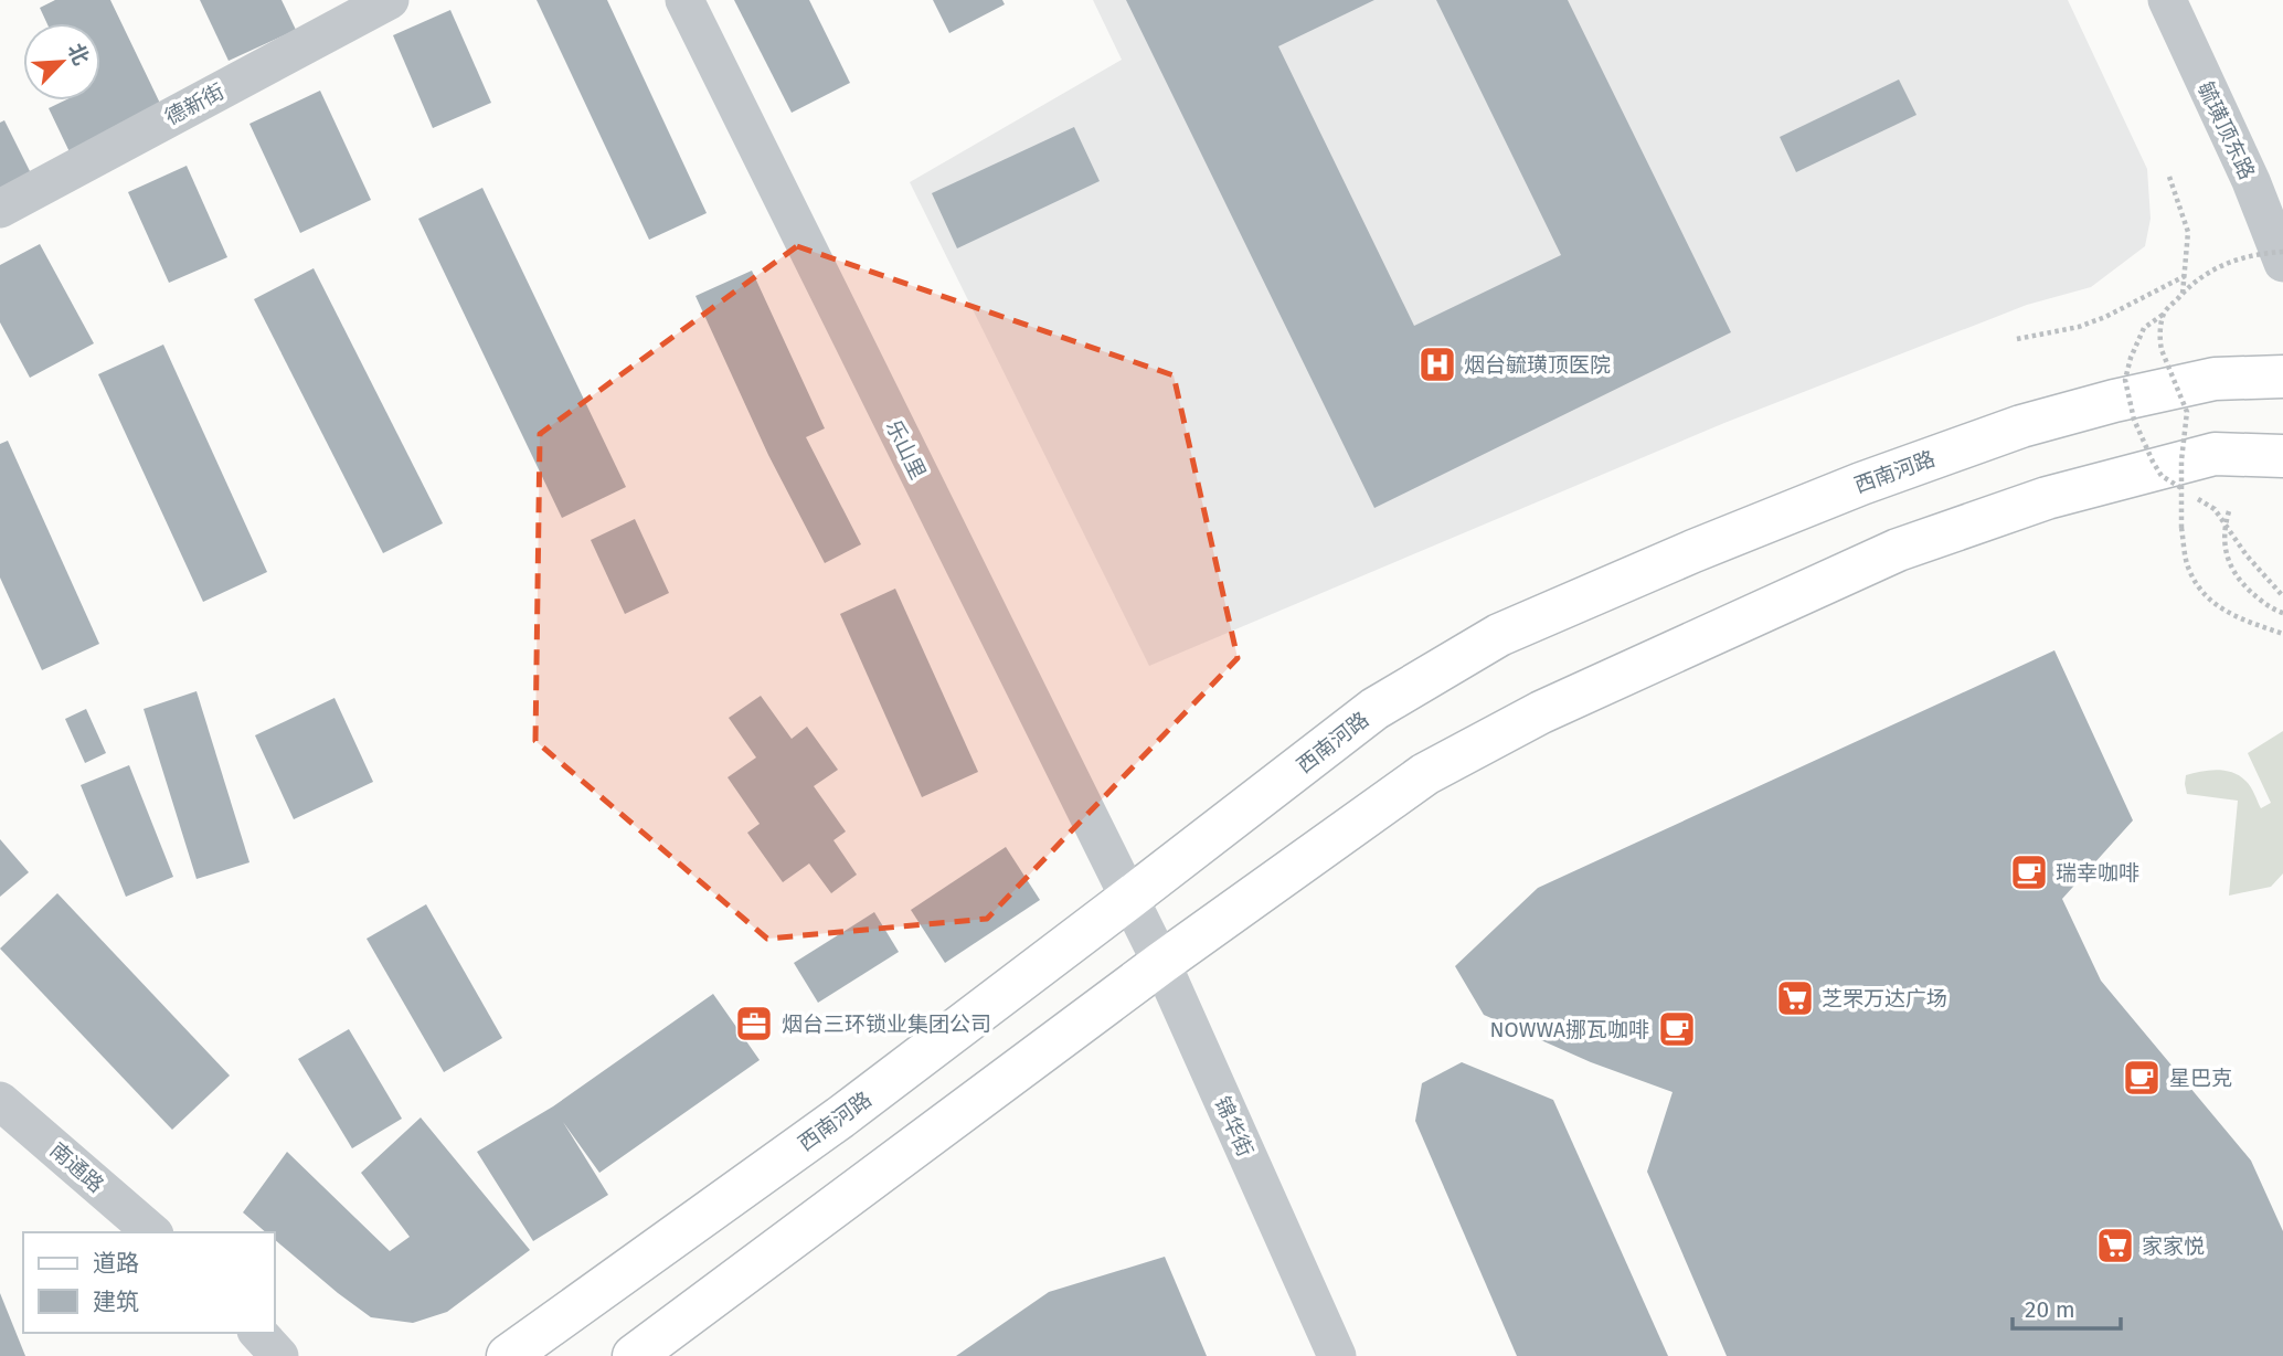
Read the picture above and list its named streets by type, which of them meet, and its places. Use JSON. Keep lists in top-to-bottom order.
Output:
{
  "streets": {
    "main road": ["西南河路"],
    "street": [
      "德新街",
      "毓璜顶东路",
      "乐山里",
      "锦华街",
      "南通路"
    ]
  },
  "crossings": [
    ["乐山里", "西南河路"],
    ["乐山里", "锦华街"],
    ["西南河路", "锦华街"]
  ],
  "places": {
    "hospital": ["烟台毓璜顶医院"],
    "cafe": ["瑞幸咖啡", "NOWWA挪瓦咖啡", "星巴克"],
    "supermarket": ["芝罘万达广场", "家家悦"],
    "office": ["烟台三环锁业集团公司"]
  },
  "legend": ["道路", "建筑"],
  "scale_bar": "20 m",
  "north": "top right"
}
